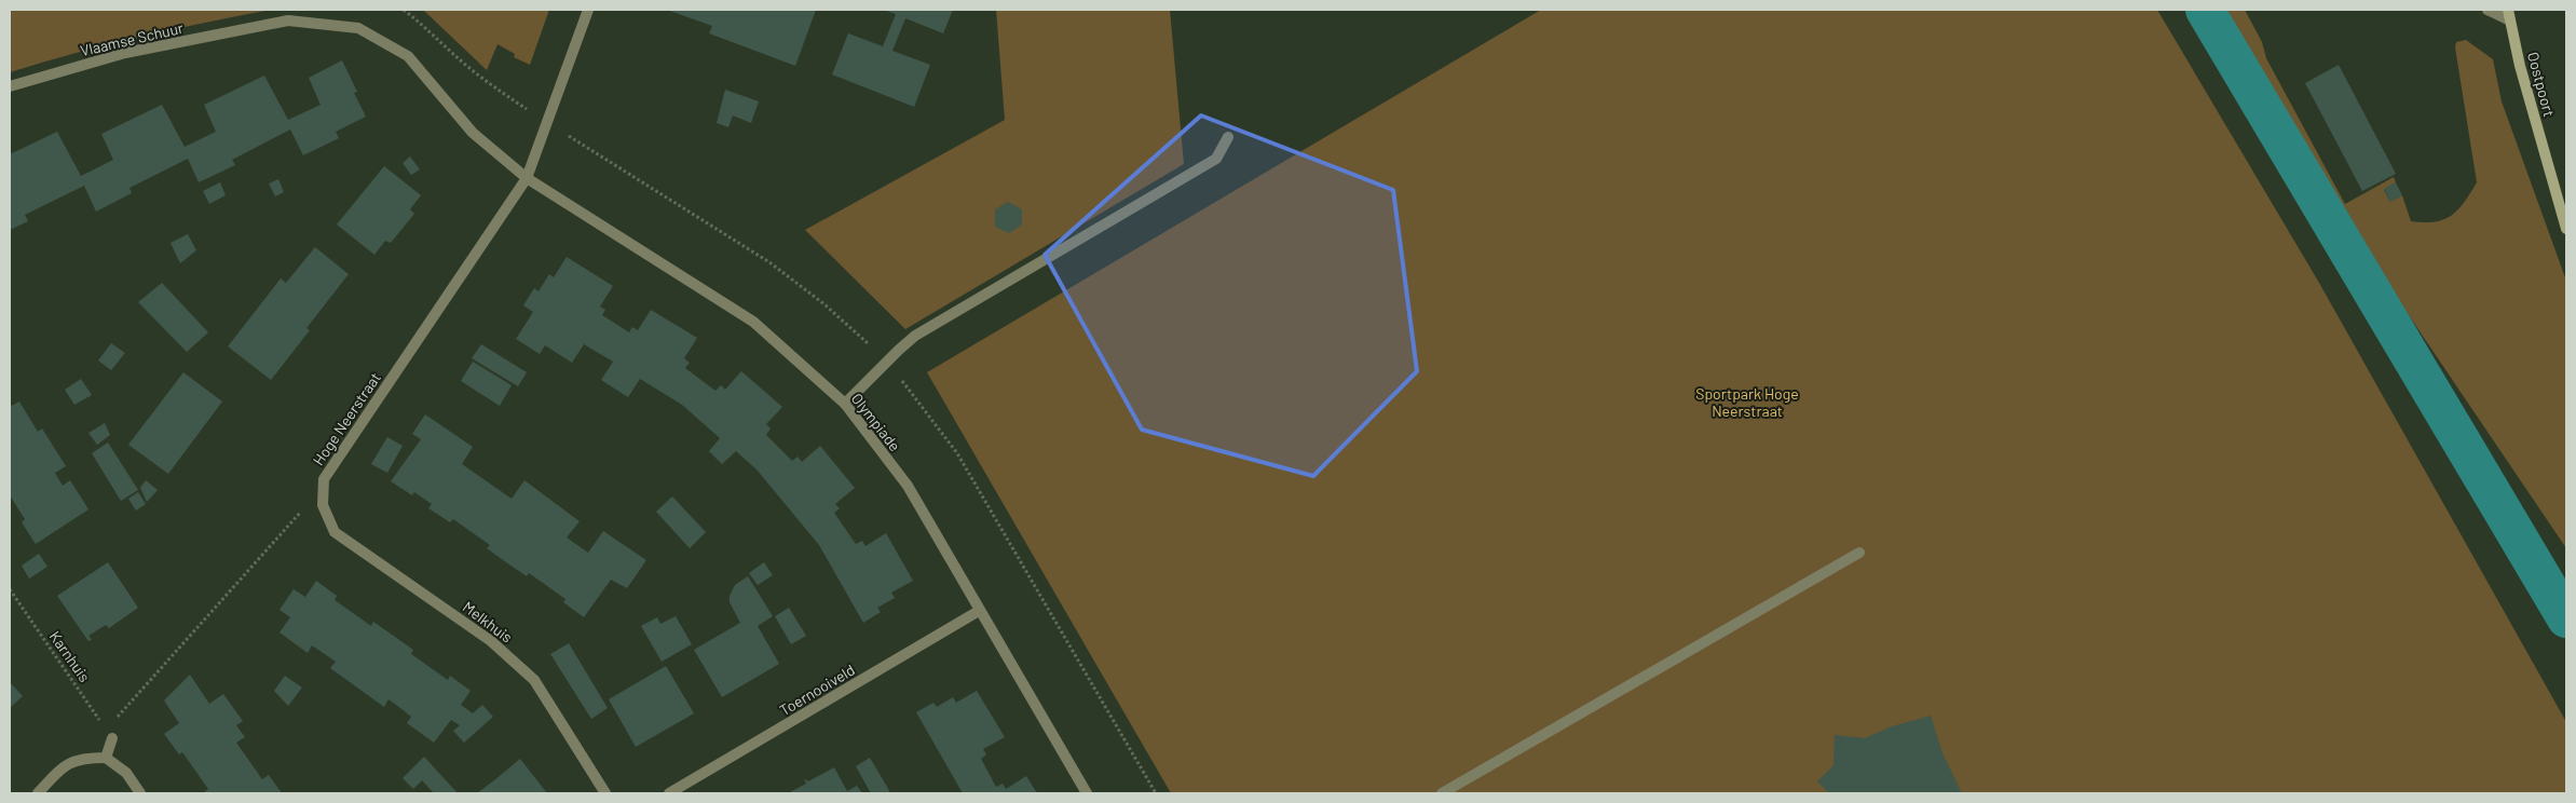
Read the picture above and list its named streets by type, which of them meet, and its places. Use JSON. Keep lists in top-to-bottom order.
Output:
{
  "streets": {
    "main road": ["Oostpoort"],
    "street": [
      "Vlaamse Schuur",
      "Hoge Neerstraat",
      "Olympiade",
      "Melkhuis",
      "Toernooiveld"
    ],
    "path": ["Karnhuis"]
  },
  "crossings": [
    ["Vlaamse Schuur", "Hoge Neerstraat"],
    ["Vlaamse Schuur", "Olympiade"],
    ["Hoge Neerstraat", "Olympiade"],
    ["Hoge Neerstraat", "Melkhuis"],
    ["Olympiade", "Toernooiveld"]
  ],
  "parks": ["Sportpark Hoge Neerstraat"]
}
